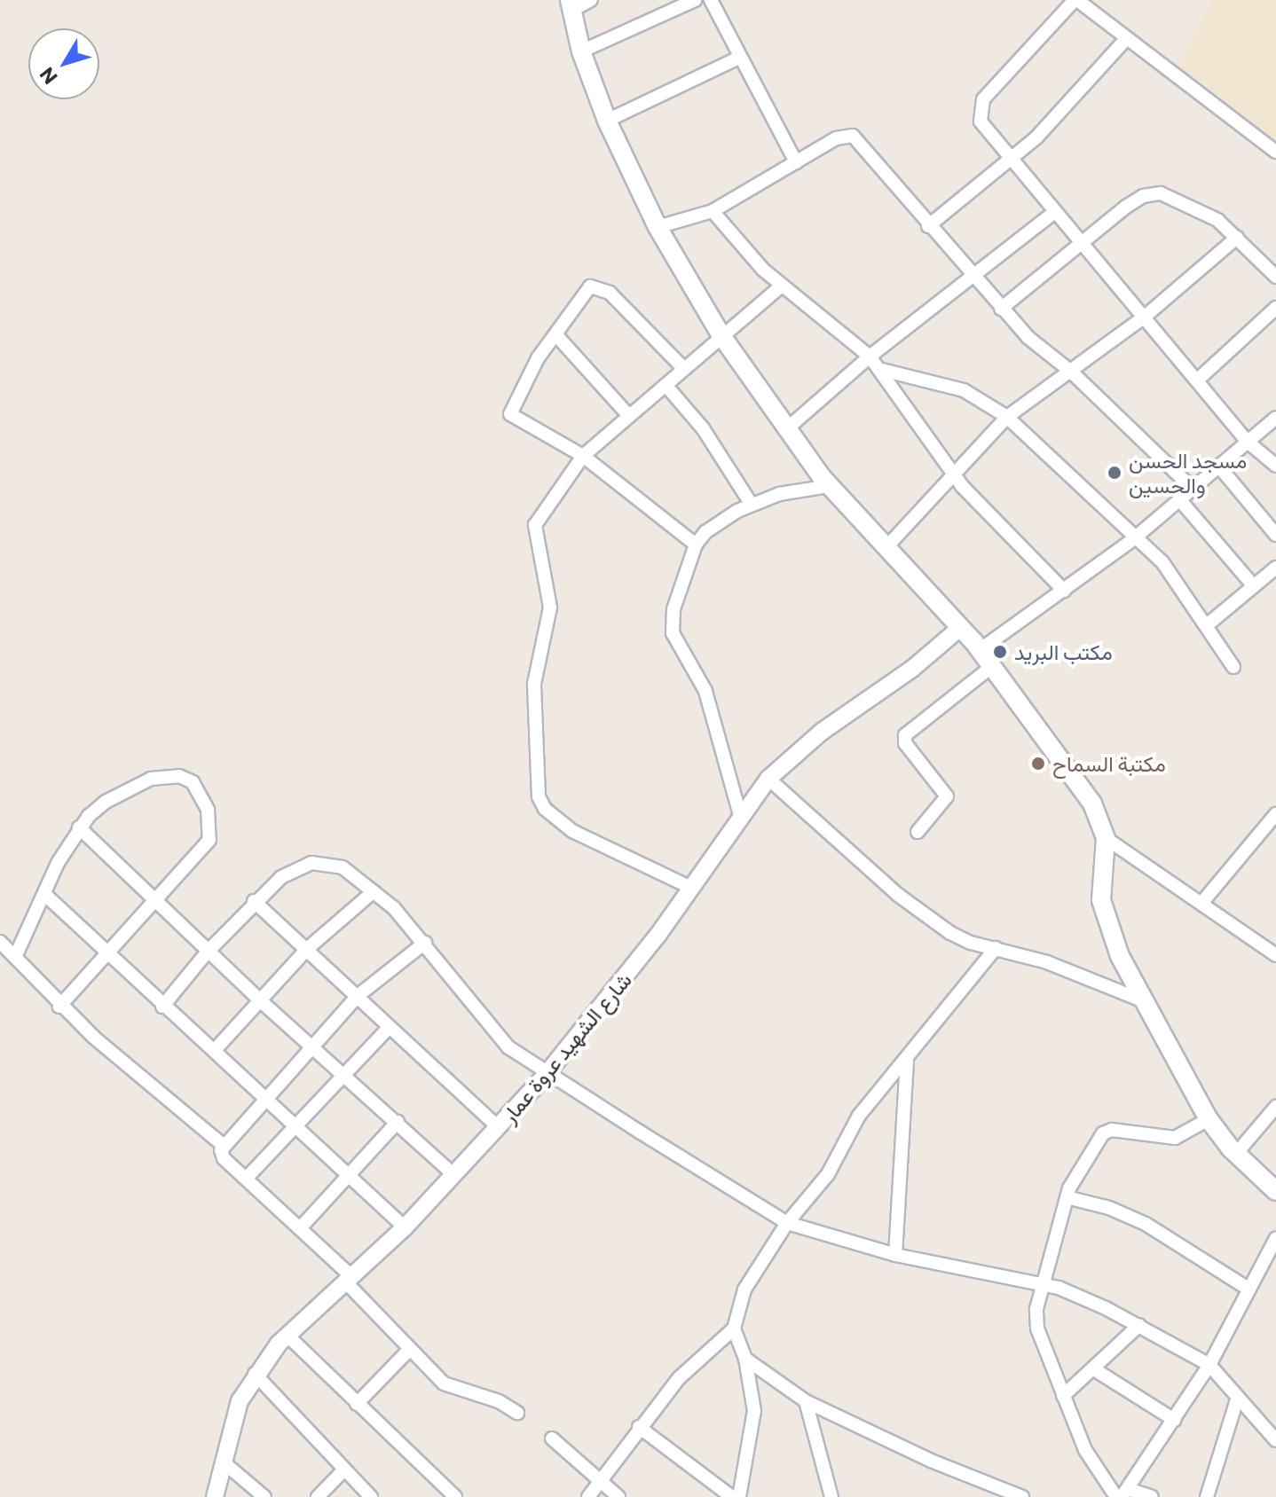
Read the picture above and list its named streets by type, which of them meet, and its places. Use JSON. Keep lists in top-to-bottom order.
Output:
{
  "streets": {
    "street": ["شارع الشهيد عروة عمار"]
  },
  "places": ["مسجد الحسن والحسين", "مكتب البريد", "مكتبة السماح"],
  "north": "bottom left"
}
